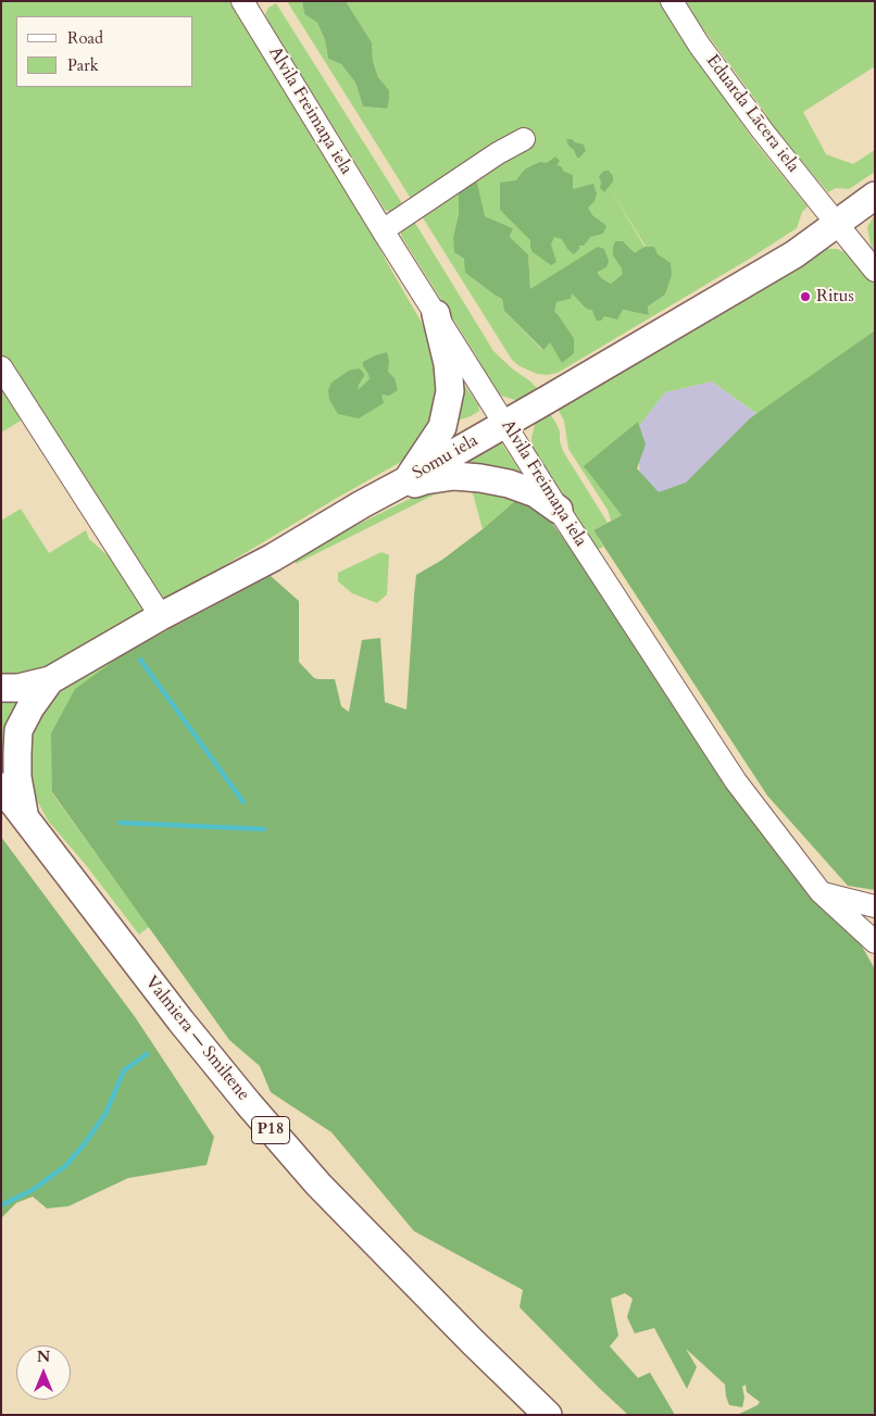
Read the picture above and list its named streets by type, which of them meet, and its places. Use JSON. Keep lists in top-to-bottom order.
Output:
{
  "streets": {
    "main road": ["Somu iela", "Valmiera — Smiltene", "P18"],
    "street": ["Alvila Freimaņa iela", "Eduarda Lācera iela"]
  },
  "crossings": [
    ["Alvila Freimaņa iela", "Somu iela"],
    ["Eduarda Lācera iela", "Somu iela"]
  ],
  "places": ["Ritus"],
  "legend": ["Road", "Park"],
  "north": "top"
}
